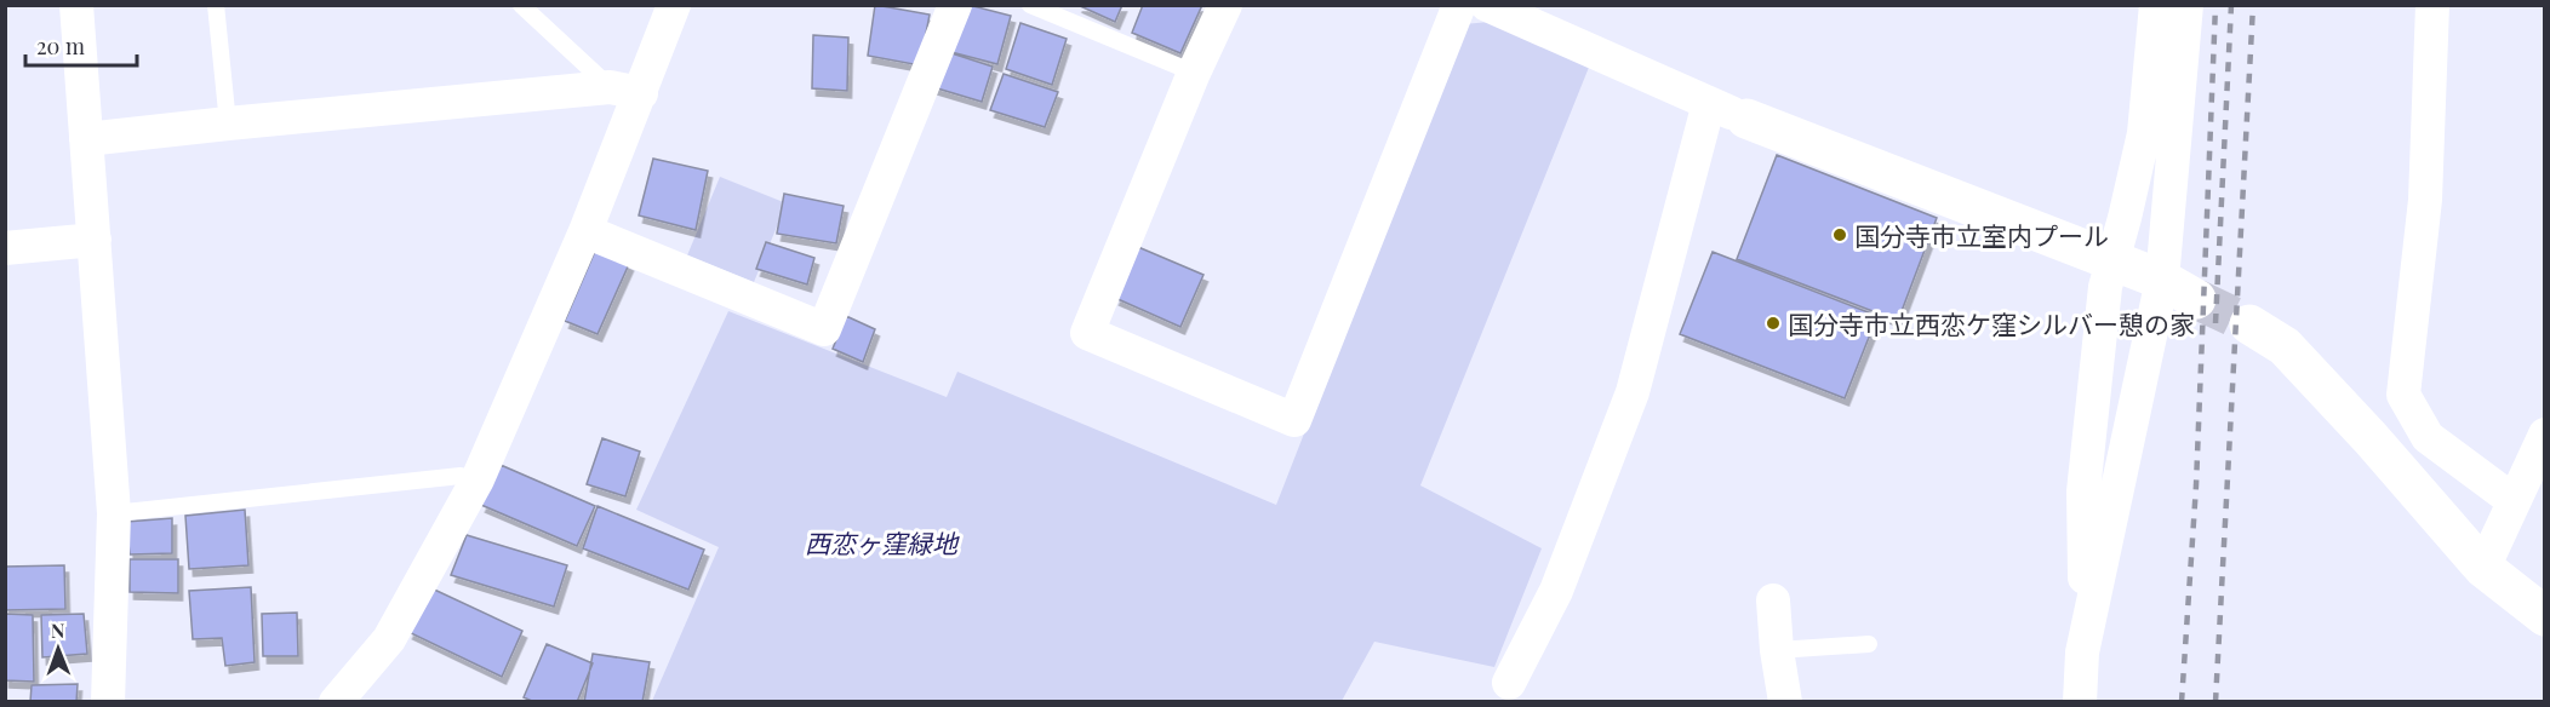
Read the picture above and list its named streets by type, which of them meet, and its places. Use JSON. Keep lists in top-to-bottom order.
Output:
{
  "parks": ["西恋ヶ窪緑地"],
  "places": ["国分寺市立室内プール", "国分寺市立西恋ケ窪シルバー憩の家"],
  "scale_bar": "20 m",
  "north": "top"
}
